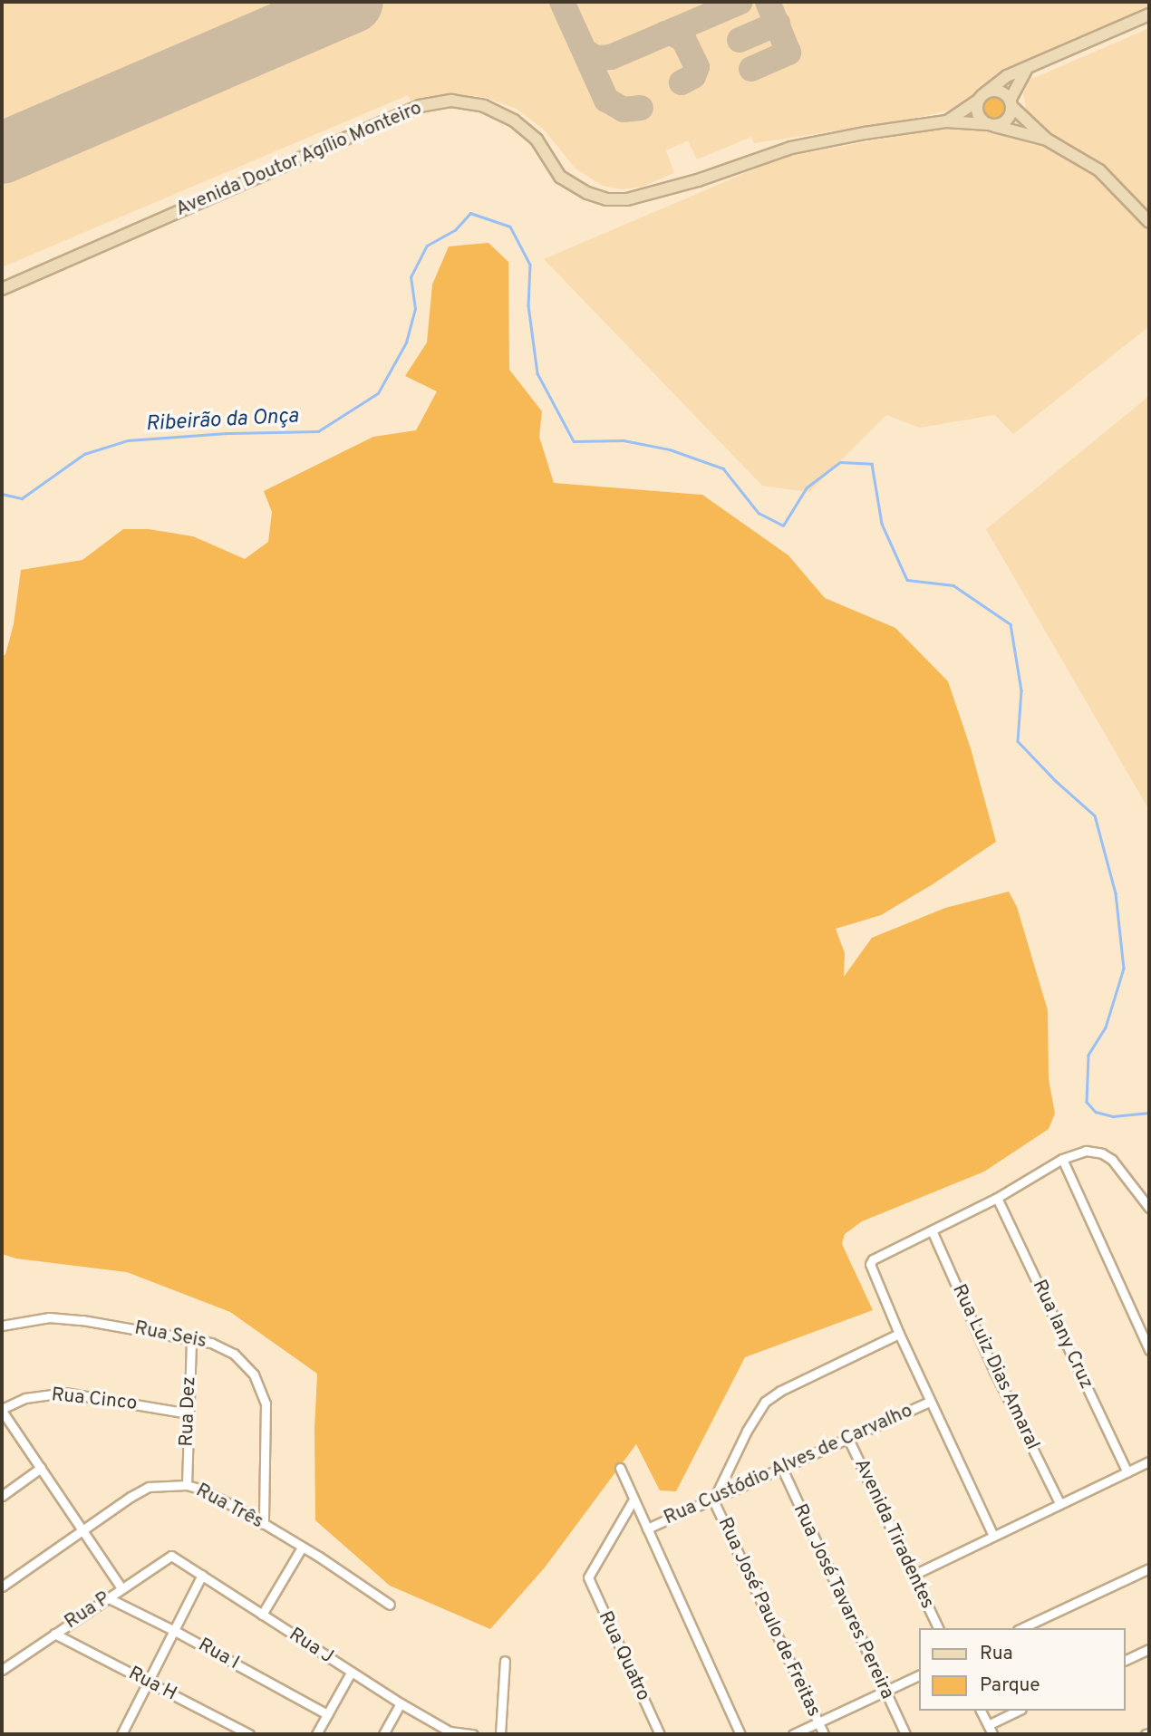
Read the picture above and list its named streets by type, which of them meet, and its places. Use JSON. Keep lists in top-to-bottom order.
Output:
{
  "streets": {
    "street": [
      "Avenida Doutor Agílio Monteiro",
      "Rua Iany Cruz",
      "Rua Seis",
      "Rua Luiz Dias Amaral",
      "Rua Cinco",
      "Rua Dez",
      "Rua Custódio Alves de Carvalho",
      "Rua Três",
      "Avenida Tiradentes",
      "Rua José Tavares Pereira",
      "Rua P",
      "Rua José Paulo de Freitas",
      "Rua J",
      "Rua I",
      "Rua Quatro",
      "Rua H"
    ]
  },
  "crossings": [
    ["Rua Seis", "Rua Dez"],
    ["Rua Seis", "Rua Três"],
    ["Rua Cinco", "Rua Dez"],
    ["Rua Dez", "Rua Três"],
    ["Rua Custódio Alves de Carvalho", "Avenida Tiradentes"],
    ["Rua Custódio Alves de Carvalho", "Rua José Tavares Pereira"],
    ["Rua Custódio Alves de Carvalho", "Rua José Paulo de Freitas"],
    ["Rua P", "Rua J"],
    ["Rua P", "Rua I"],
    ["Rua P", "Rua H"]
  ],
  "water": ["Ribeirão da Onça"],
  "legend": ["Rua", "Parque"]
}
